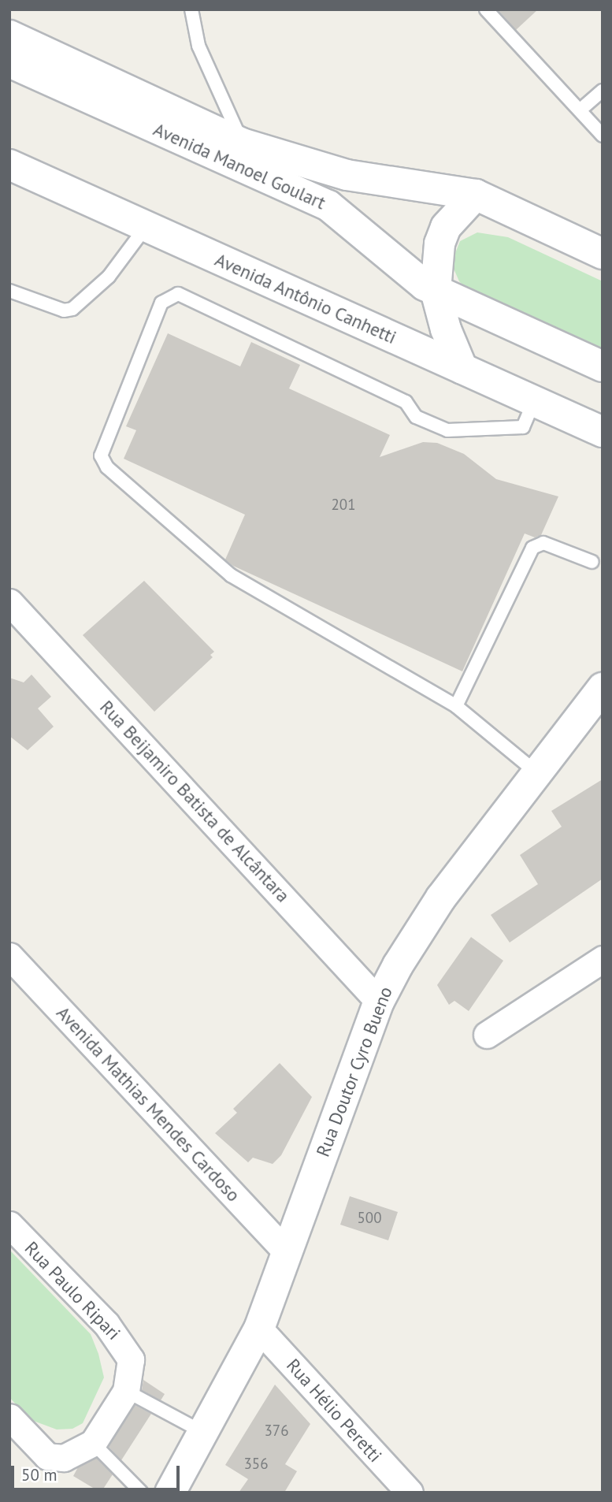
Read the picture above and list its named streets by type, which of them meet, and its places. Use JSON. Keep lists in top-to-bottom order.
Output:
{
  "streets": {
    "street": [
      "Avenida Manoel Goulart",
      "Avenida Antônio Canhetti",
      "Rua Beijamiro Batista de Alcântara",
      "Rua Doutor Cyro Bueno",
      "Avenida Mathias Mendes Cardoso",
      "Rua Paulo Ripari",
      "Rua Hélio Peretti"
    ]
  },
  "crossings": [
    ["Rua Beijamiro Batista de Alcântara", "Rua Doutor Cyro Bueno"],
    ["Rua Doutor Cyro Bueno", "Avenida Mathias Mendes Cardoso"],
    ["Rua Doutor Cyro Bueno", "Rua Hélio Peretti"]
  ],
  "house_numbers": [
    "201",
    "500",
    "376",
    "356"
  ],
  "scale_bar": "50 m"
}
